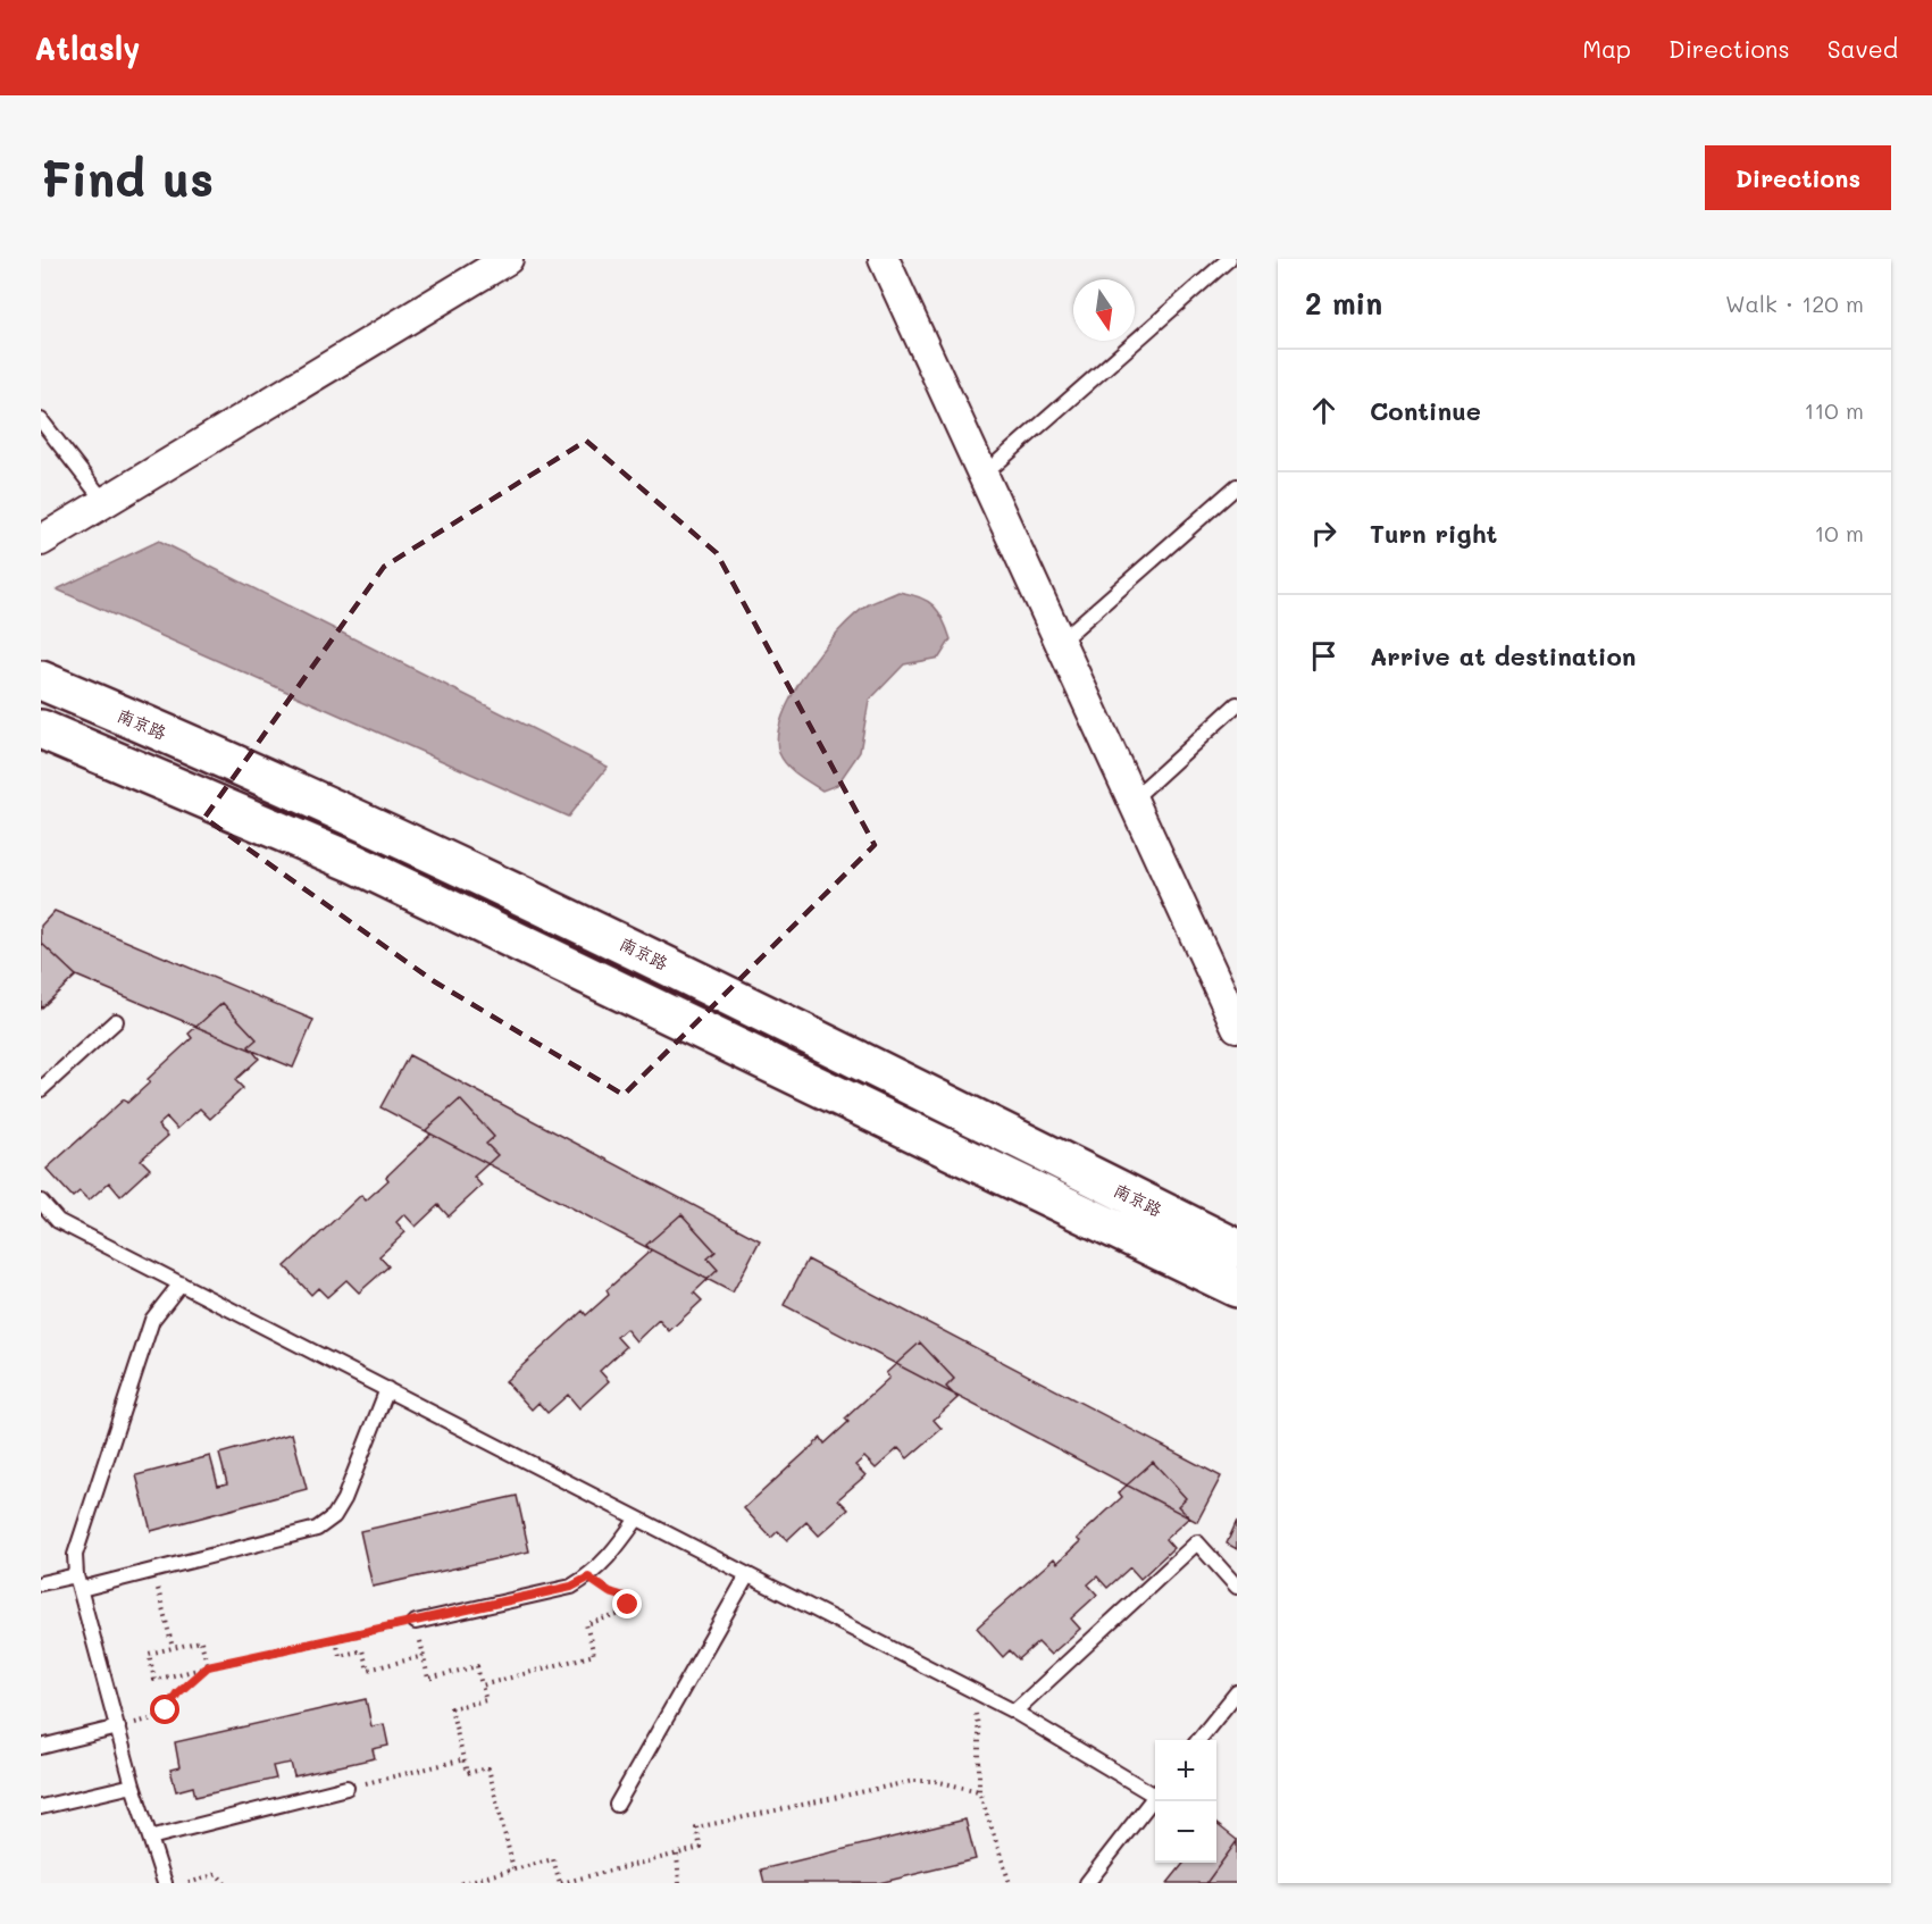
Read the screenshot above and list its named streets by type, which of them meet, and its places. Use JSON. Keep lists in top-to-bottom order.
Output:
{
  "streets": {
    "main road": ["南京路"]
  },
  "north": "bottom",
  "page": {
    "header": "Atlasly",
    "nav": ["Map", "Directions", "Saved"],
    "buttons": "Directions",
    "title": "Find us",
    "heading": ["2 min", "Walk · 120 m"],
    "list": [
      ["Continue", "110 m"],
      ["Turn right", "10 m"],
      "Arrive at destination"
    ],
    "map_buttons": ["+", "−"]
  }
}
